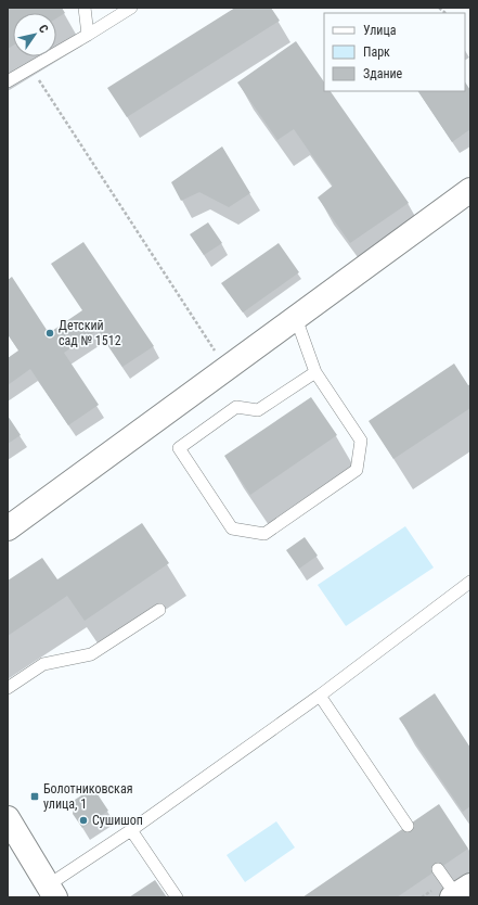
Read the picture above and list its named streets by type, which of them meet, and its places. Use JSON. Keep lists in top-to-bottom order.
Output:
{
  "places": {
    "other": ["Детский сад № 1512", "Сушишоп"],
    "transit": ["Болотниковская улица, 1"]
  },
  "legend": ["Улица", "Парк", "Здание"],
  "north": "top right"
}
